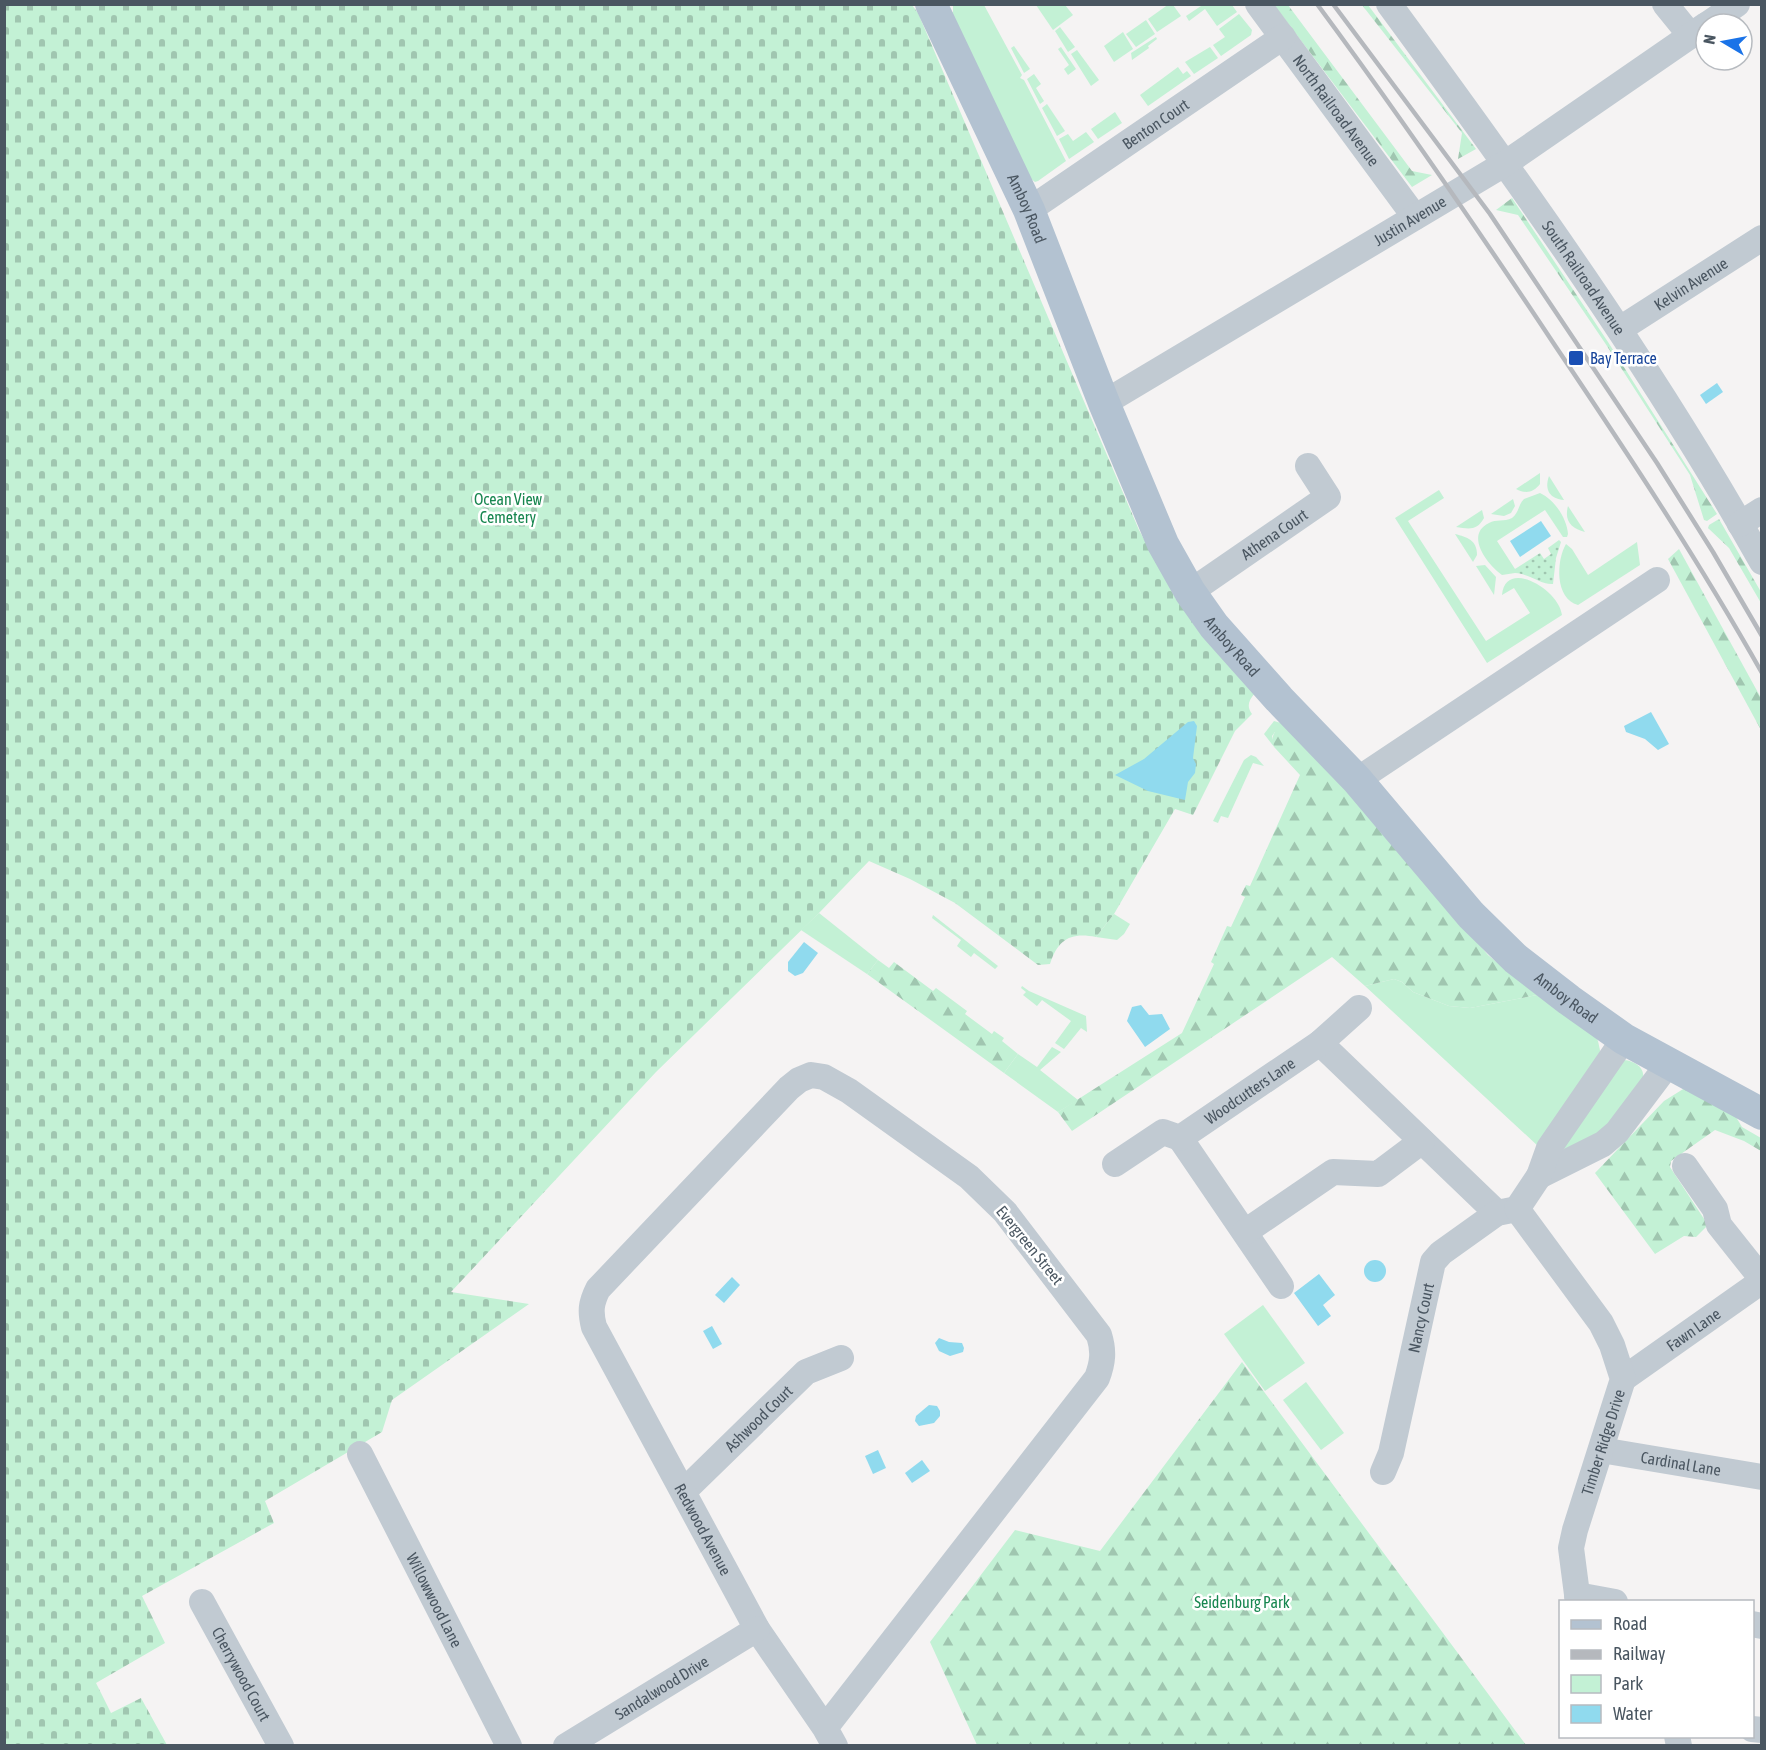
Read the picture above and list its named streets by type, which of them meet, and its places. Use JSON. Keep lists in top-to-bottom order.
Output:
{
  "streets": {
    "main road": ["Amboy Road"],
    "street": [
      "North Railroad Avenue",
      "Benton Court",
      "Justin Avenue",
      "South Railroad Avenue",
      "Kelvin Avenue",
      "Athena Court",
      "Woodcutters Lane",
      "Evergreen Street",
      "Nancy Court",
      "Fawn Lane",
      "Ashwood Court",
      "Timber Ridge Drive",
      "Cardinal Lane",
      "Redwood Avenue",
      "Willowwood Lane",
      "Cherrywood Court",
      "Sandalwood Drive"
    ]
  },
  "crossings": [
    ["North Railroad Avenue", "Benton Court"],
    ["North Railroad Avenue", "Justin Avenue"],
    ["Benton Court", "Amboy Road"],
    ["Amboy Road", "Justin Avenue"],
    ["Amboy Road", "Athena Court"],
    ["Justin Avenue", "South Railroad Avenue"],
    ["South Railroad Avenue", "Kelvin Avenue"],
    ["Evergreen Street", "Redwood Avenue"],
    ["Nancy Court", "Timber Ridge Drive"],
    ["Fawn Lane", "Timber Ridge Drive"],
    ["Ashwood Court", "Redwood Avenue"],
    ["Timber Ridge Drive", "Cardinal Lane"],
    ["Redwood Avenue", "Sandalwood Drive"]
  ],
  "parks": ["Ocean View Cemetery", "Seidenburg Park"],
  "places": {
    "transit": ["Bay Terrace"]
  },
  "legend": [
    "Road",
    "Railway",
    "Park",
    "Water"
  ],
  "north": "left"
}
